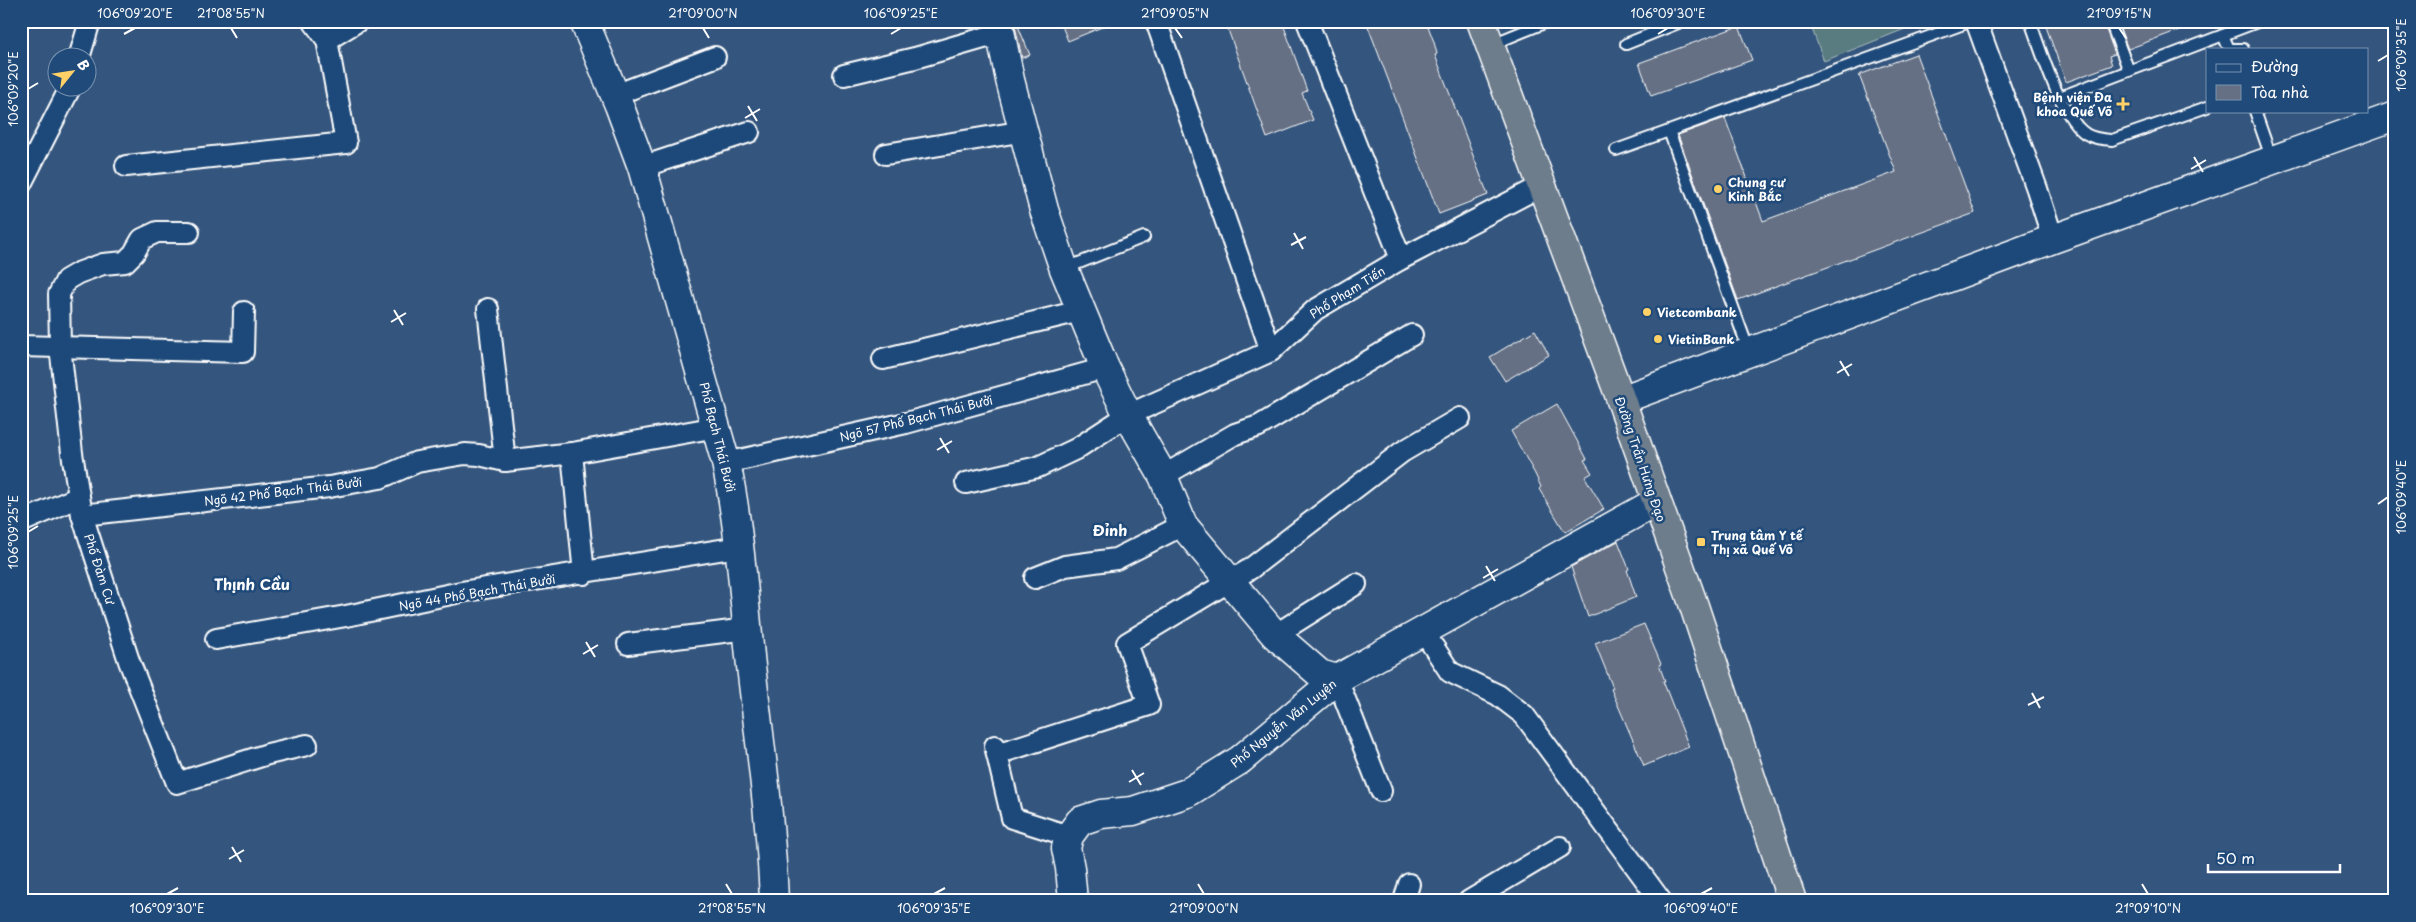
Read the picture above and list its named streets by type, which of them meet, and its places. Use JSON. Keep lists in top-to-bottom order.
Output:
{
  "streets": {
    "highway": ["Đường Trần Hưng Đạo"],
    "street": [
      "Phố Phạm Tiến",
      "Ngõ 57 Phố Bạch Thái Bưởi",
      "Phố Bạch Thái Bưởi",
      "Ngõ 42 Phố Bạch Thái Bưởi",
      "Phố Đàm Cư",
      "Ngõ 44 Phố Bạch Thái Bưởi",
      "Phố Nguyễn Văn Luyện"
    ]
  },
  "crossings": [
    ["Phố Phạm Tiến", "Đường Trần Hưng Đạo"],
    ["Ngõ 57 Phố Bạch Thái Bưởi", "Phố Bạch Thái Bưởi"],
    ["Phố Bạch Thái Bưởi", "Ngõ 42 Phố Bạch Thái Bưởi"],
    ["Phố Bạch Thái Bưởi", "Ngõ 44 Phố Bạch Thái Bưởi"],
    ["Đường Trần Hưng Đạo", "Phố Nguyễn Văn Luyện"],
    ["Ngõ 42 Phố Bạch Thái Bưởi", "Phố Đàm Cư"]
  ],
  "districts": ["Đỉnh", "Thịnh Cầu"],
  "places": {
    "health": ["Bệnh viện Đa khoa Quế Võ"],
    "other": ["Chung cư Kinh Bắc", "Vietcombank", "VietinBank"],
    "transit": ["Trung tâm Y tế Thị xã Quế Võ"]
  },
  "legend": ["Đường", "Tòa nhà"],
  "scale_bar": "50 m",
  "north": "top right",
  "coordinates": [
    "106°09'20\"E",
    "21°08'55\"N",
    "21°09'00\"N",
    "106°09'25\"E",
    "21°09'05\"N",
    "106°09'30\"E",
    "21°09'15\"N",
    "106°09'35\"E",
    "106°09'40\"E",
    "21°09'10\"N"
  ]
}
